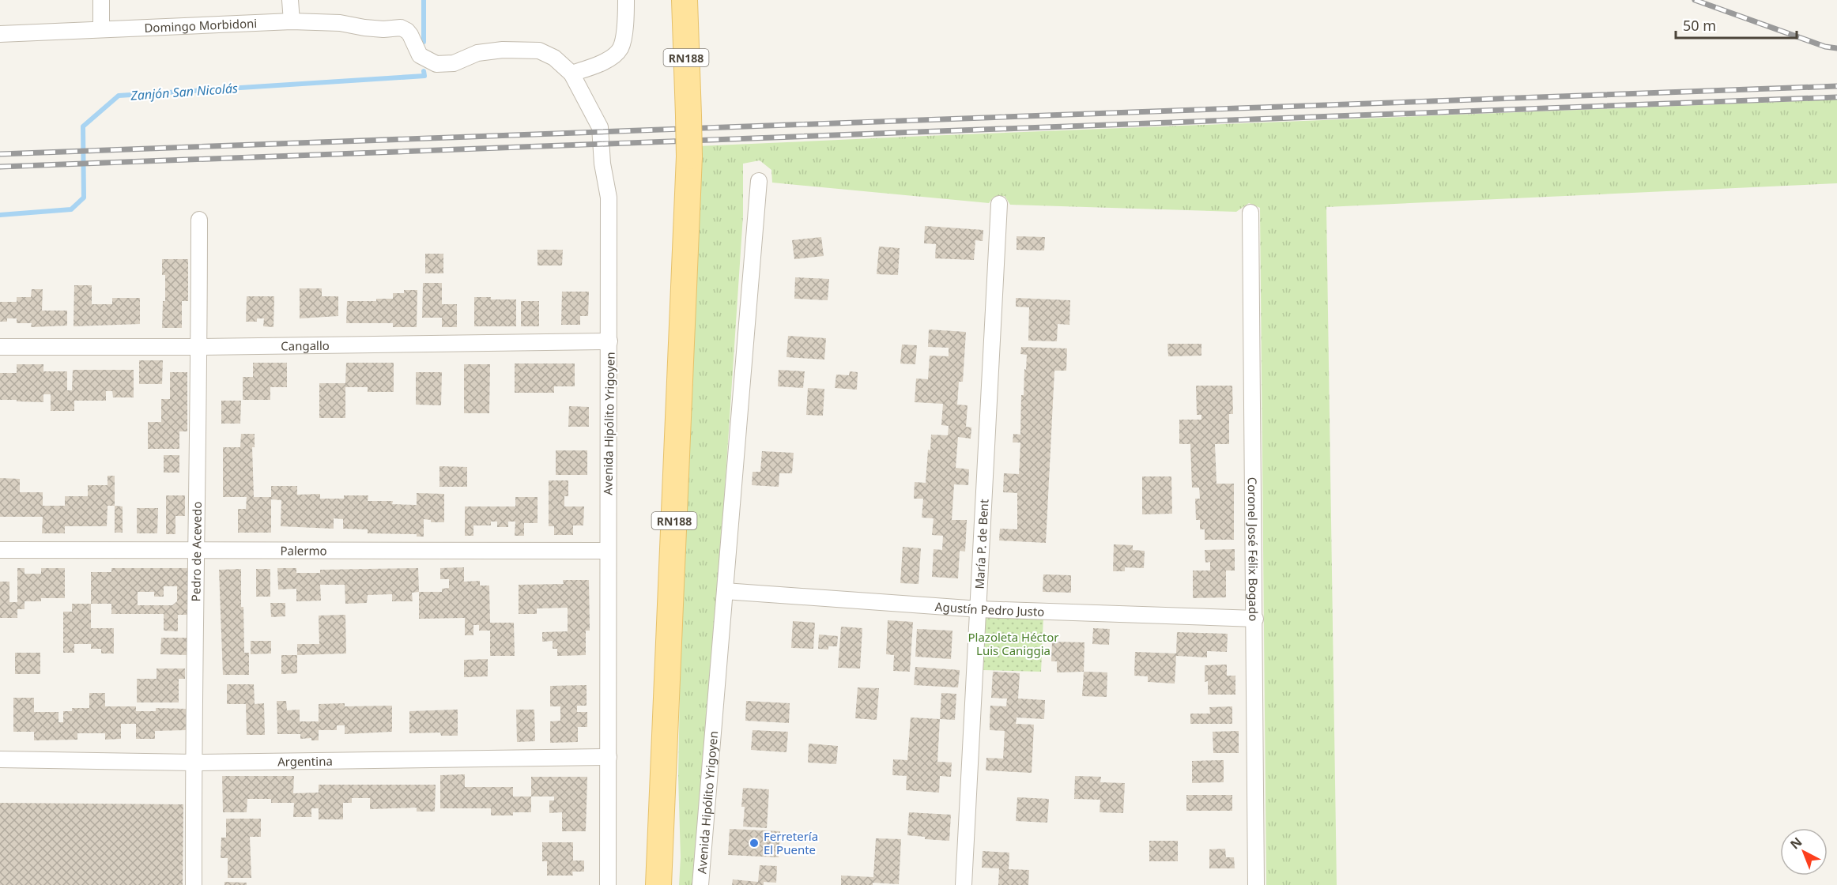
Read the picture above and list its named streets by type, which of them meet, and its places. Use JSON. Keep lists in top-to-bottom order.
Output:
{
  "streets": {
    "main road": ["RN188"],
    "street": [
      "Domingo Morbidoni",
      "Cangallo",
      "Avenida Hipólito Yrigoyen",
      "María P. de Bent",
      "Coronel José Félix Bogado",
      "Palermo",
      "Pedro de Acevedo",
      "Agustín Pedro Justo",
      "Argentina"
    ]
  },
  "crossings": [
    ["Domingo Morbidoni", "Avenida Hipólito Yrigoyen"],
    ["Cangallo", "Avenida Hipólito Yrigoyen"],
    ["Cangallo", "Pedro de Acevedo"],
    ["Avenida Hipólito Yrigoyen", "Palermo"],
    ["Avenida Hipólito Yrigoyen", "Agustín Pedro Justo"],
    ["Avenida Hipólito Yrigoyen", "Argentina"],
    ["María P. de Bent", "Agustín Pedro Justo"],
    ["Coronel José Félix Bogado", "Agustín Pedro Justo"],
    ["Palermo", "Pedro de Acevedo"],
    ["Pedro de Acevedo", "Argentina"]
  ],
  "water": ["Zanjón San Nicolás"],
  "parks": ["Plazoleta Héctor Luis Caniggia"],
  "places": ["Ferretería El Puente"],
  "scale_bar": "50 m",
  "north": "top left"
}
